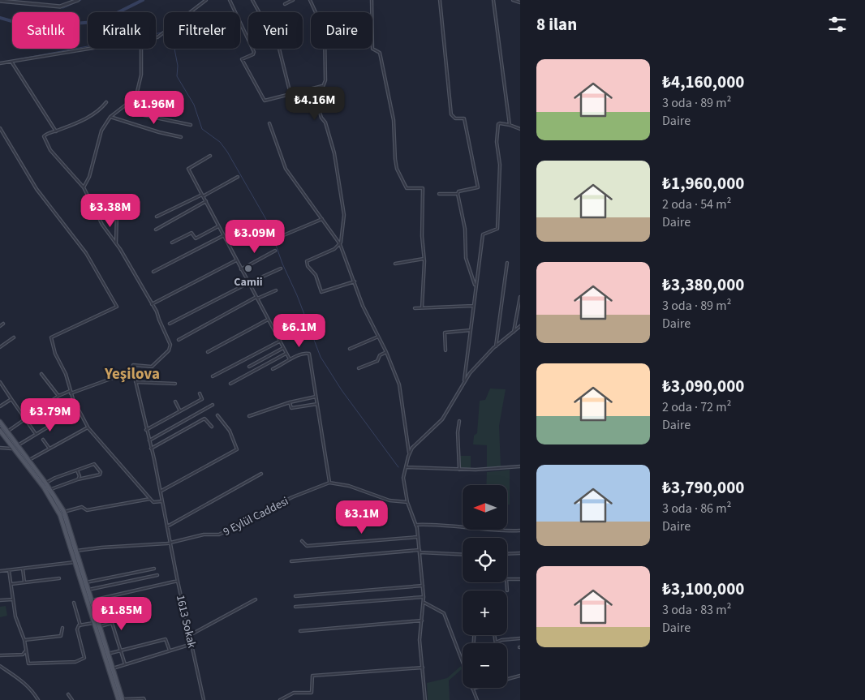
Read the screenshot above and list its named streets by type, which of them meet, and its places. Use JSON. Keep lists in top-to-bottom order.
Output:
{
  "streets": {
    "street": ["9 Eylül Caddesi", "1613 Sokak"]
  },
  "crossings": [
    ["9 Eylül Caddesi", "1613 Sokak"]
  ],
  "districts": ["Yeşilova"],
  "places": ["Camii"],
  "north": "left",
  "page": {
    "heading": "8 ilan",
    "chip": [
      "Satılık",
      "Kiralık",
      "Filtreler",
      "Yeni",
      "Daire"
    ],
    "list": [
      {
        "name": "₺4,160,000",
        "note": "3 oda · 89 m² · Daire"
      },
      {
        "name": "₺1,960,000",
        "note": "2 oda · 54 m² · Daire"
      },
      {
        "name": "₺3,380,000",
        "note": "3 oda · 89 m² · Daire"
      },
      {
        "name": "₺3,090,000",
        "note": "2 oda · 72 m² · Daire"
      },
      {
        "name": "₺3,790,000",
        "note": "3 oda · 86 m² · Daire"
      },
      {
        "name": "₺3,100,000",
        "note": "3 oda · 83 m² · Daire"
      }
    ],
    "price": [
      "₺4.16M",
      "₺1.96M",
      "₺3.38M",
      "₺3.09M",
      "₺6.1M",
      "₺3.79M",
      "₺3.1M",
      "₺1.85M"
    ],
    "map_buttons": ["+", "−"]
  }
}
